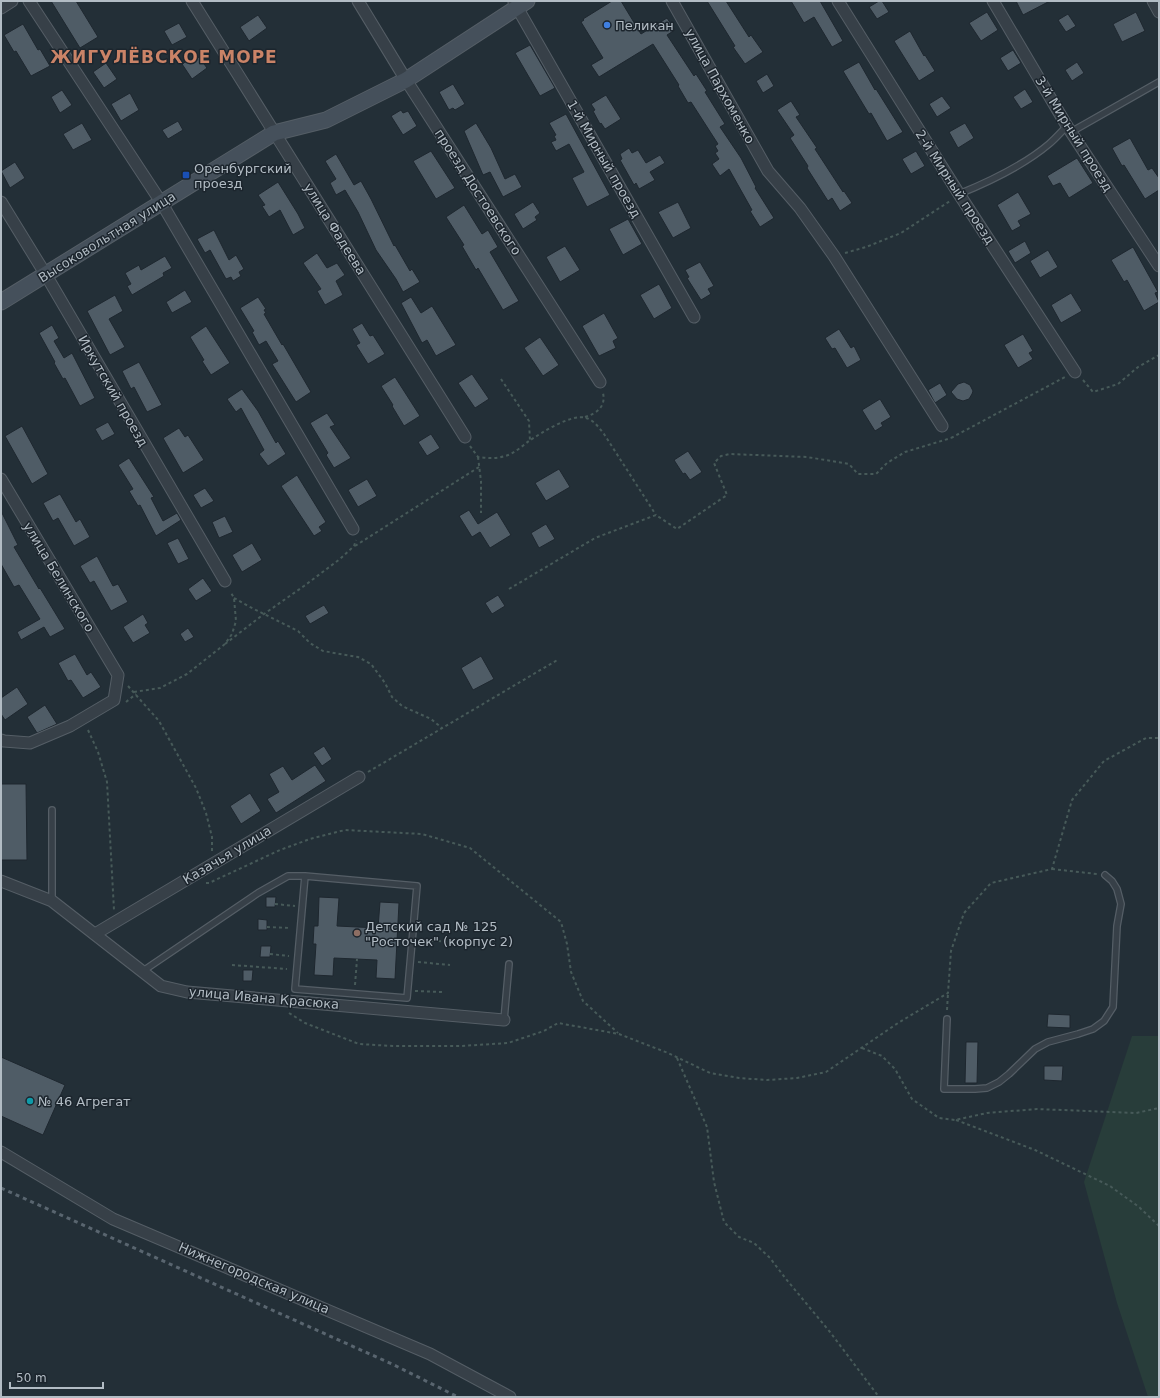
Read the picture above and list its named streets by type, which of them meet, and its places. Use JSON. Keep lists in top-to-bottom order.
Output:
{
  "streets": {
    "street": [
      "улица Пархоменко",
      "3-й Мирный проезд",
      "1-й Мирный проезд",
      "2-й Мирный проезд",
      "проезд Достоевского",
      "улица Фадеева",
      "Высоковольтная улица",
      "Иркутский проезд",
      "улица Белинского",
      "Казачья улица",
      "улица Ивана Красюка",
      "Нижнегородская улица"
    ]
  },
  "crossings": [
    ["1-й Мирный проезд", "Высоковольтная улица"],
    ["проезд Достоевского", "Высоковольтная улица"],
    ["улица Фадеева", "Высоковольтная улица"],
    ["Высоковольтная улица", "Иркутский проезд"],
    ["Казачья улица", "улица Ивана Красюка"]
  ],
  "districts": ["ЖИГУЛЁВСКОЕ МОРЕ"],
  "places": {
    "other": ["Пеликан", "Детский сад № 125 \"Росточек\" (корпус 2)", "№ 46 Агрегат"],
    "transit": ["Оренбургский проезд"]
  },
  "scale_bar": "50 m"
}
